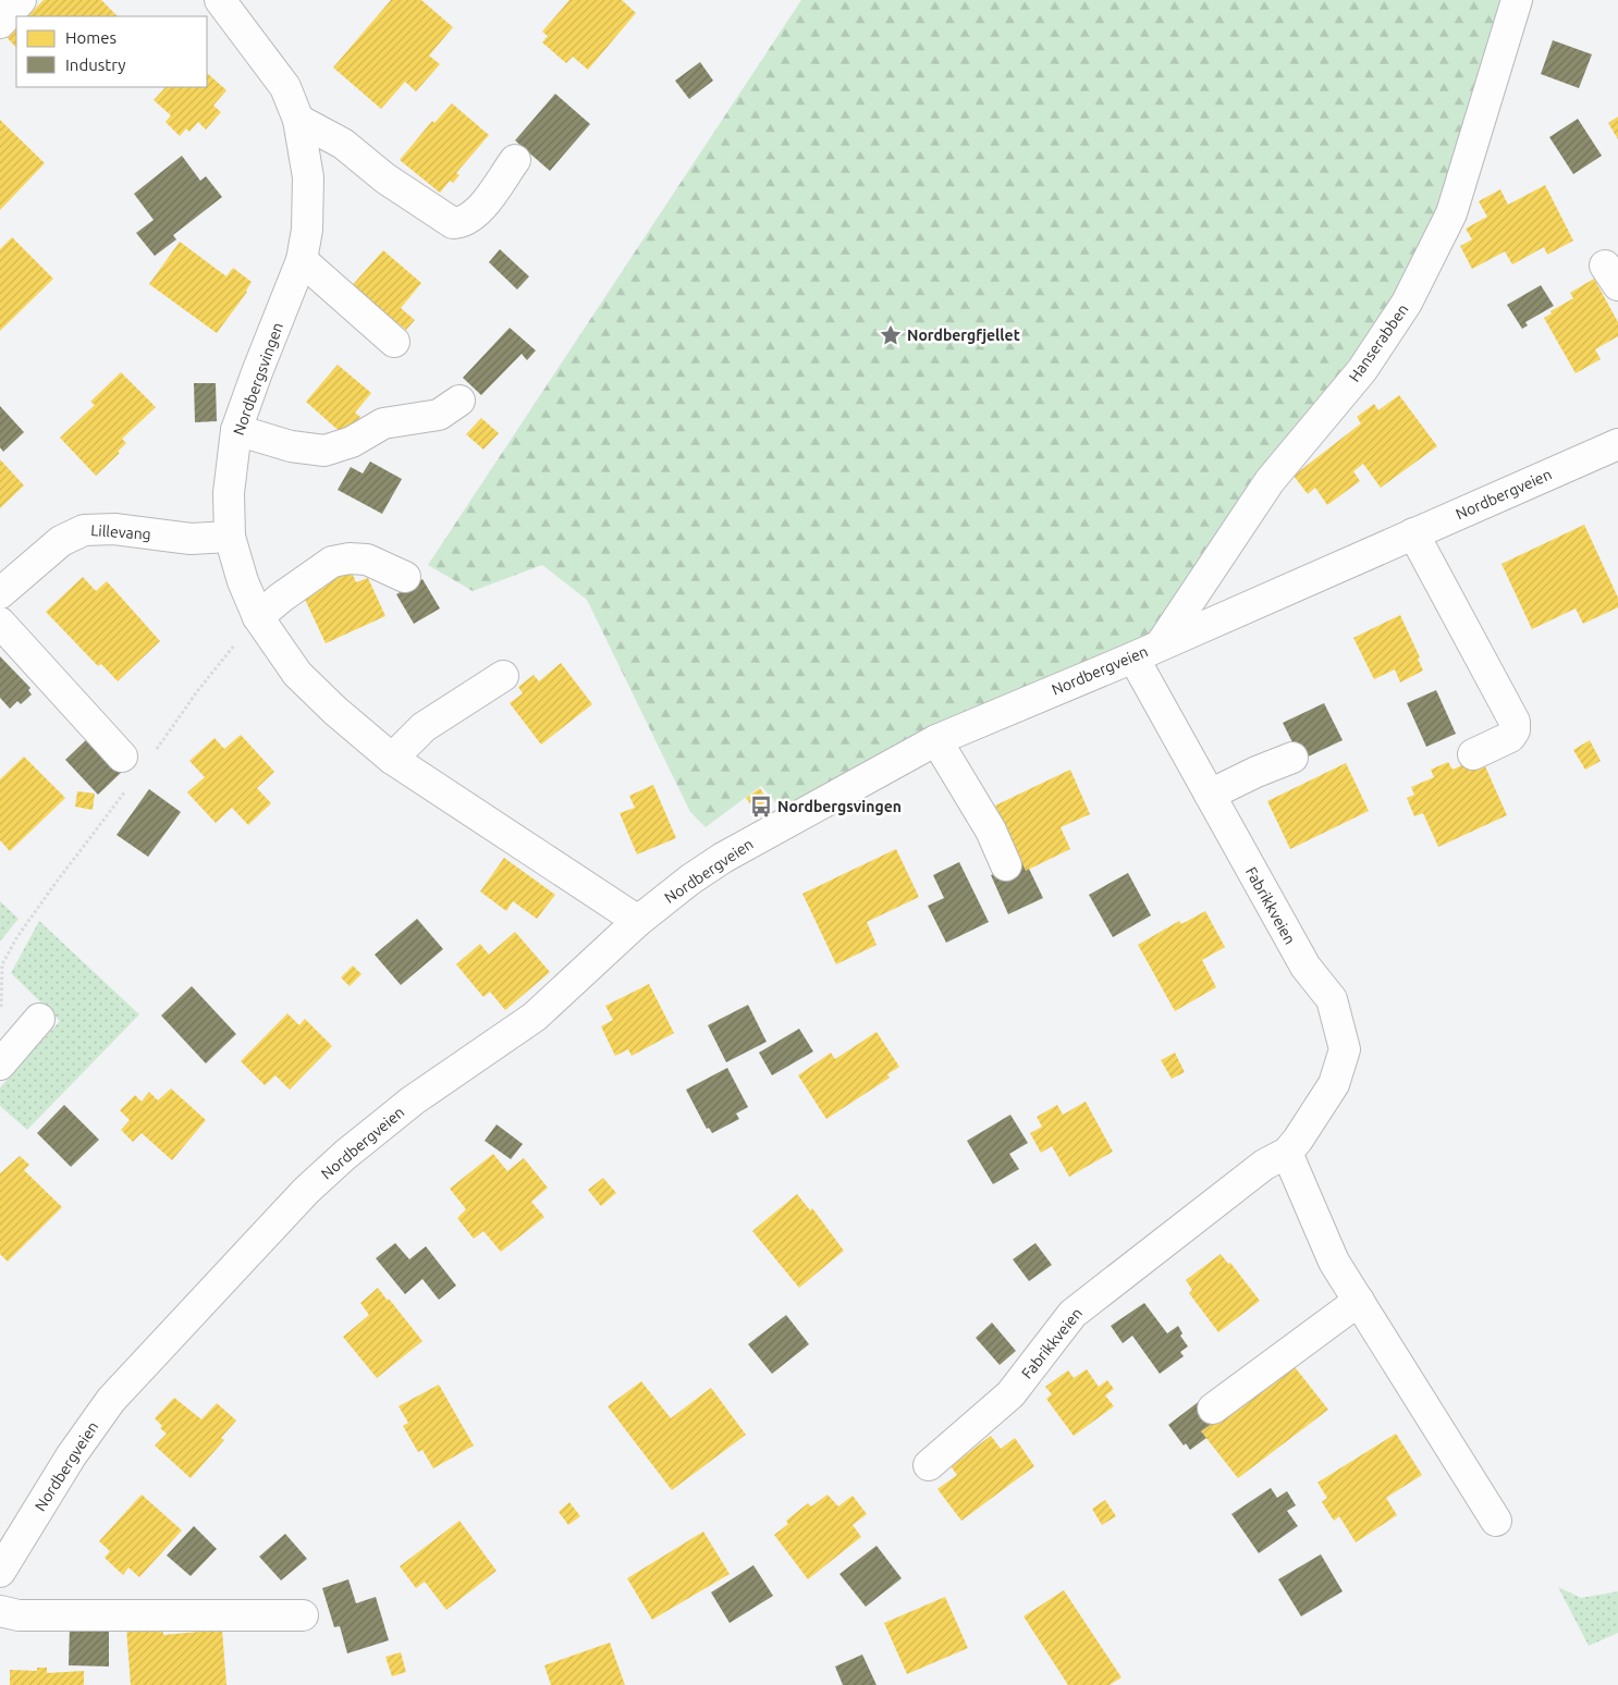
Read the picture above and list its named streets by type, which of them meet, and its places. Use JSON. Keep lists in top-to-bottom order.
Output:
{
  "streets": {
    "street": [
      "Hanserabben",
      "Nordbergsvingen",
      "Nordbergveien",
      "Lillevang",
      "Fabrikkveien"
    ]
  },
  "crossings": [
    ["Hanserabben", "Nordbergveien"],
    ["Nordbergsvingen", "Nordbergveien"],
    ["Nordbergsvingen", "Lillevang"],
    ["Nordbergveien", "Fabrikkveien"]
  ],
  "places": {
    "place": ["Nordbergfjellet"],
    "bus stop": ["Nordbergsvingen"]
  },
  "legend": ["Homes", "Industry"]
}
